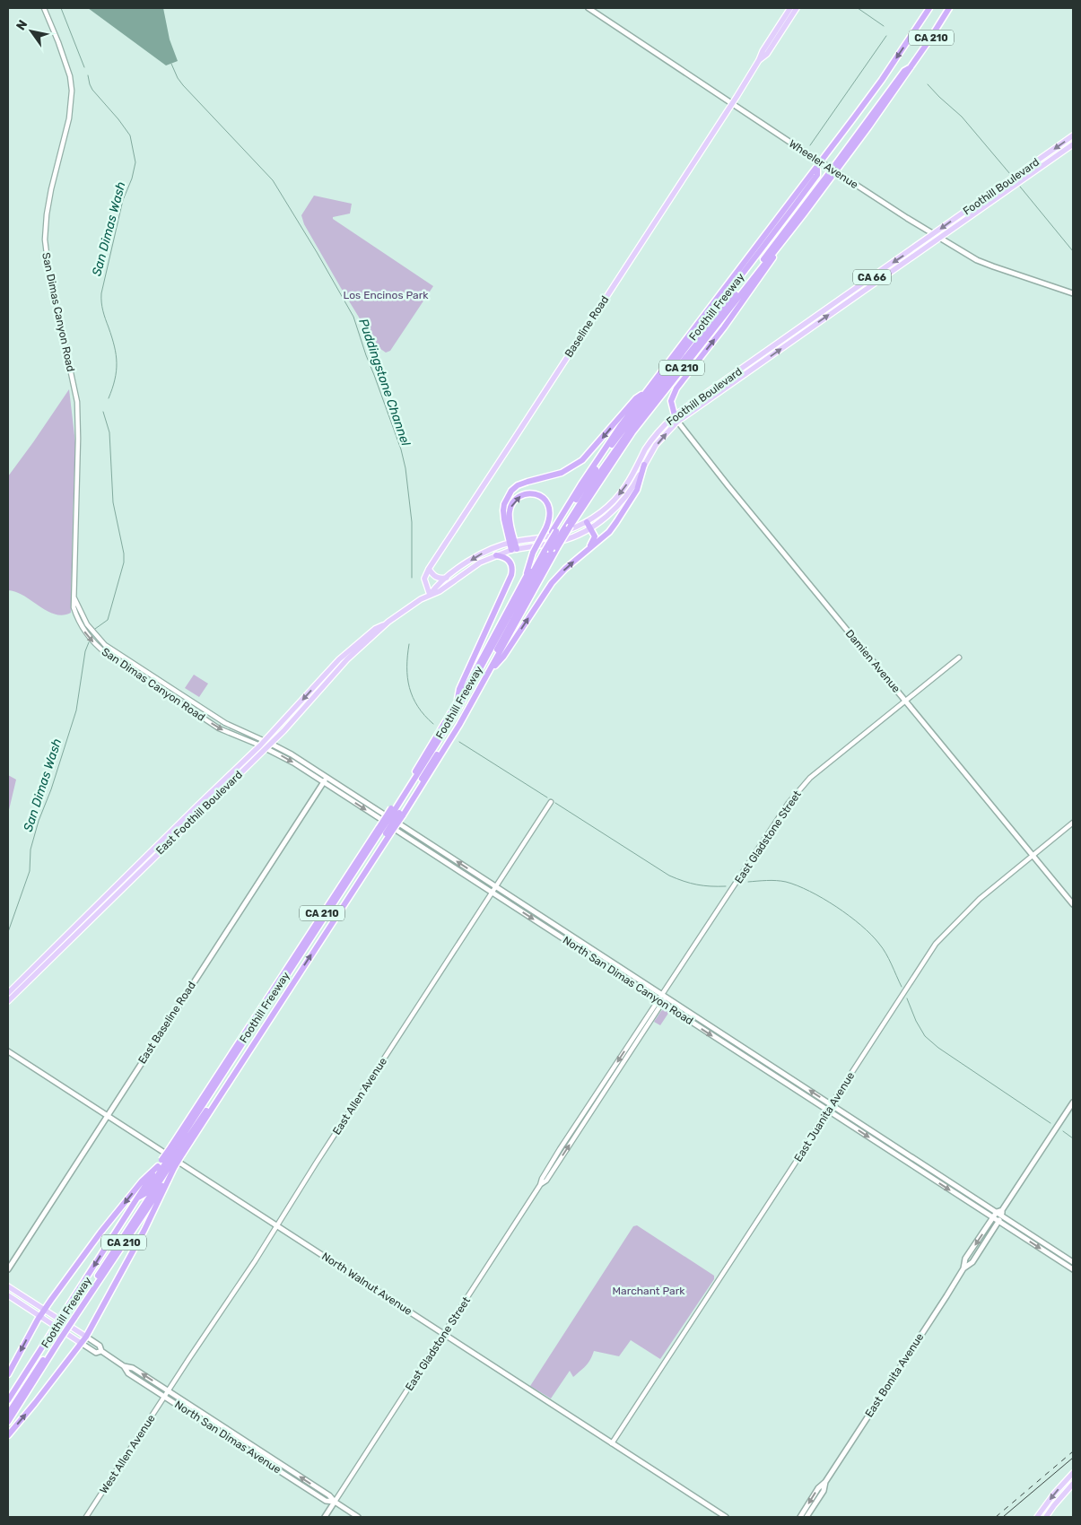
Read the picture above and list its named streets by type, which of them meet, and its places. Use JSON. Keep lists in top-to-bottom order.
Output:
{
  "streets": {
    "highway": ["CA 210", "Foothill Freeway"],
    "main road": [
      "Wheeler Avenue",
      "Foothill Boulevard",
      "CA 66",
      "Baseline Road",
      "Damien Avenue",
      "East Foothill Boulevard",
      "North San Dimas Canyon Road",
      "East Baseline Road",
      "North Walnut Avenue",
      "East Bonita Avenue",
      "North San Dimas Avenue"
    ],
    "street": [
      "San Dimas Canyon Road",
      "East Gladstone Street",
      "East Allen Avenue",
      "East Juanita Avenue",
      "West Allen Avenue"
    ]
  },
  "crossings": [
    ["Wheeler Avenue", "Foothill Boulevard"],
    ["Wheeler Avenue", "Baseline Road"],
    ["Foothill Boulevard", "Damien Avenue"],
    ["Foothill Boulevard", "East Foothill Boulevard"],
    ["San Dimas Canyon Road", "East Foothill Boulevard"],
    ["San Dimas Canyon Road", "North San Dimas Canyon Road"],
    ["Damien Avenue", "East Gladstone Street"],
    ["Damien Avenue", "East Juanita Avenue"],
    ["East Foothill Boulevard", "North San Dimas Canyon Road"],
    ["East Gladstone Street", "North San Dimas Canyon Road"],
    ["East Gladstone Street", "North Walnut Avenue"],
    ["East Gladstone Street", "North San Dimas Avenue"],
    ["North San Dimas Canyon Road", "East Baseline Road"],
    ["North San Dimas Canyon Road", "East Allen Avenue"],
    ["North San Dimas Canyon Road", "East Juanita Avenue"],
    ["North San Dimas Canyon Road", "East Bonita Avenue"],
    ["East Baseline Road", "North Walnut Avenue"],
    ["East Allen Avenue", "North Walnut Avenue"],
    ["East Allen Avenue", "North San Dimas Avenue"],
    ["East Allen Avenue", "West Allen Avenue"],
    ["East Juanita Avenue", "North Walnut Avenue"],
    ["North San Dimas Avenue", "West Allen Avenue"]
  ],
  "water": ["San Dimas Wash", "Puddingstone Channel"],
  "parks": ["Los Encinos Park", "Marchant Park"],
  "north": "top left"
}
